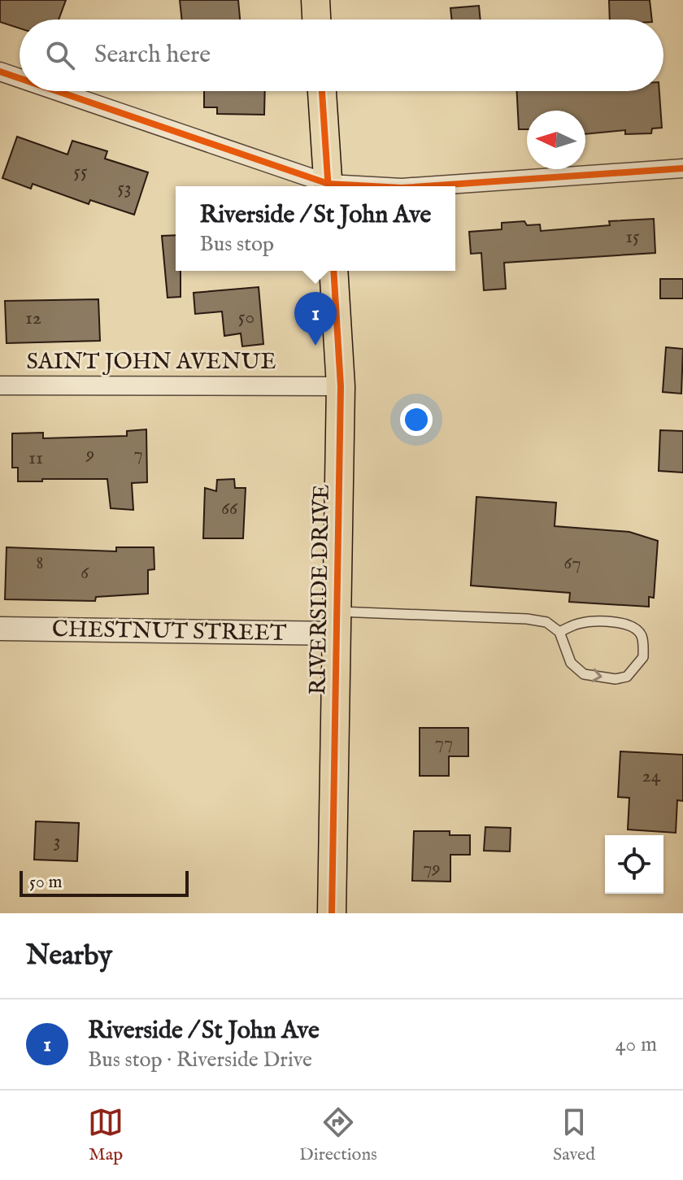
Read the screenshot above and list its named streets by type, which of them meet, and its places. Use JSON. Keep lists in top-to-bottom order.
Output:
{
  "streets": {
    "main road": ["RIVERSIDE DRIVE"],
    "street": ["SAINT JOHN AVENUE", "CHESTNUT STREET"]
  },
  "crossings": [
    ["SAINT JOHN AVENUE", "RIVERSIDE DRIVE"],
    ["RIVERSIDE DRIVE", "CHESTNUT STREET"]
  ],
  "house_numbers": [
    "55",
    "53",
    "15",
    "50",
    "12",
    "9",
    "7",
    "11",
    "66",
    "8",
    "67",
    "6",
    "77",
    "24",
    "3",
    "79"
  ],
  "scale_bar": "50 m",
  "north": "left",
  "page": {
    "search": "Search here",
    "popup": ["Riverside / St John Ave", "Bus stop"],
    "pins": "1",
    "scale": "50 m",
    "heading": "Nearby",
    "list": [
      {
        "mark": "1",
        "name": "Riverside / St John Ave",
        "note": "Bus stop · Riverside Drive",
        "value": "40 m"
      }
    ],
    "nav": ["Map", "Directions", "Saved"]
  }
}
